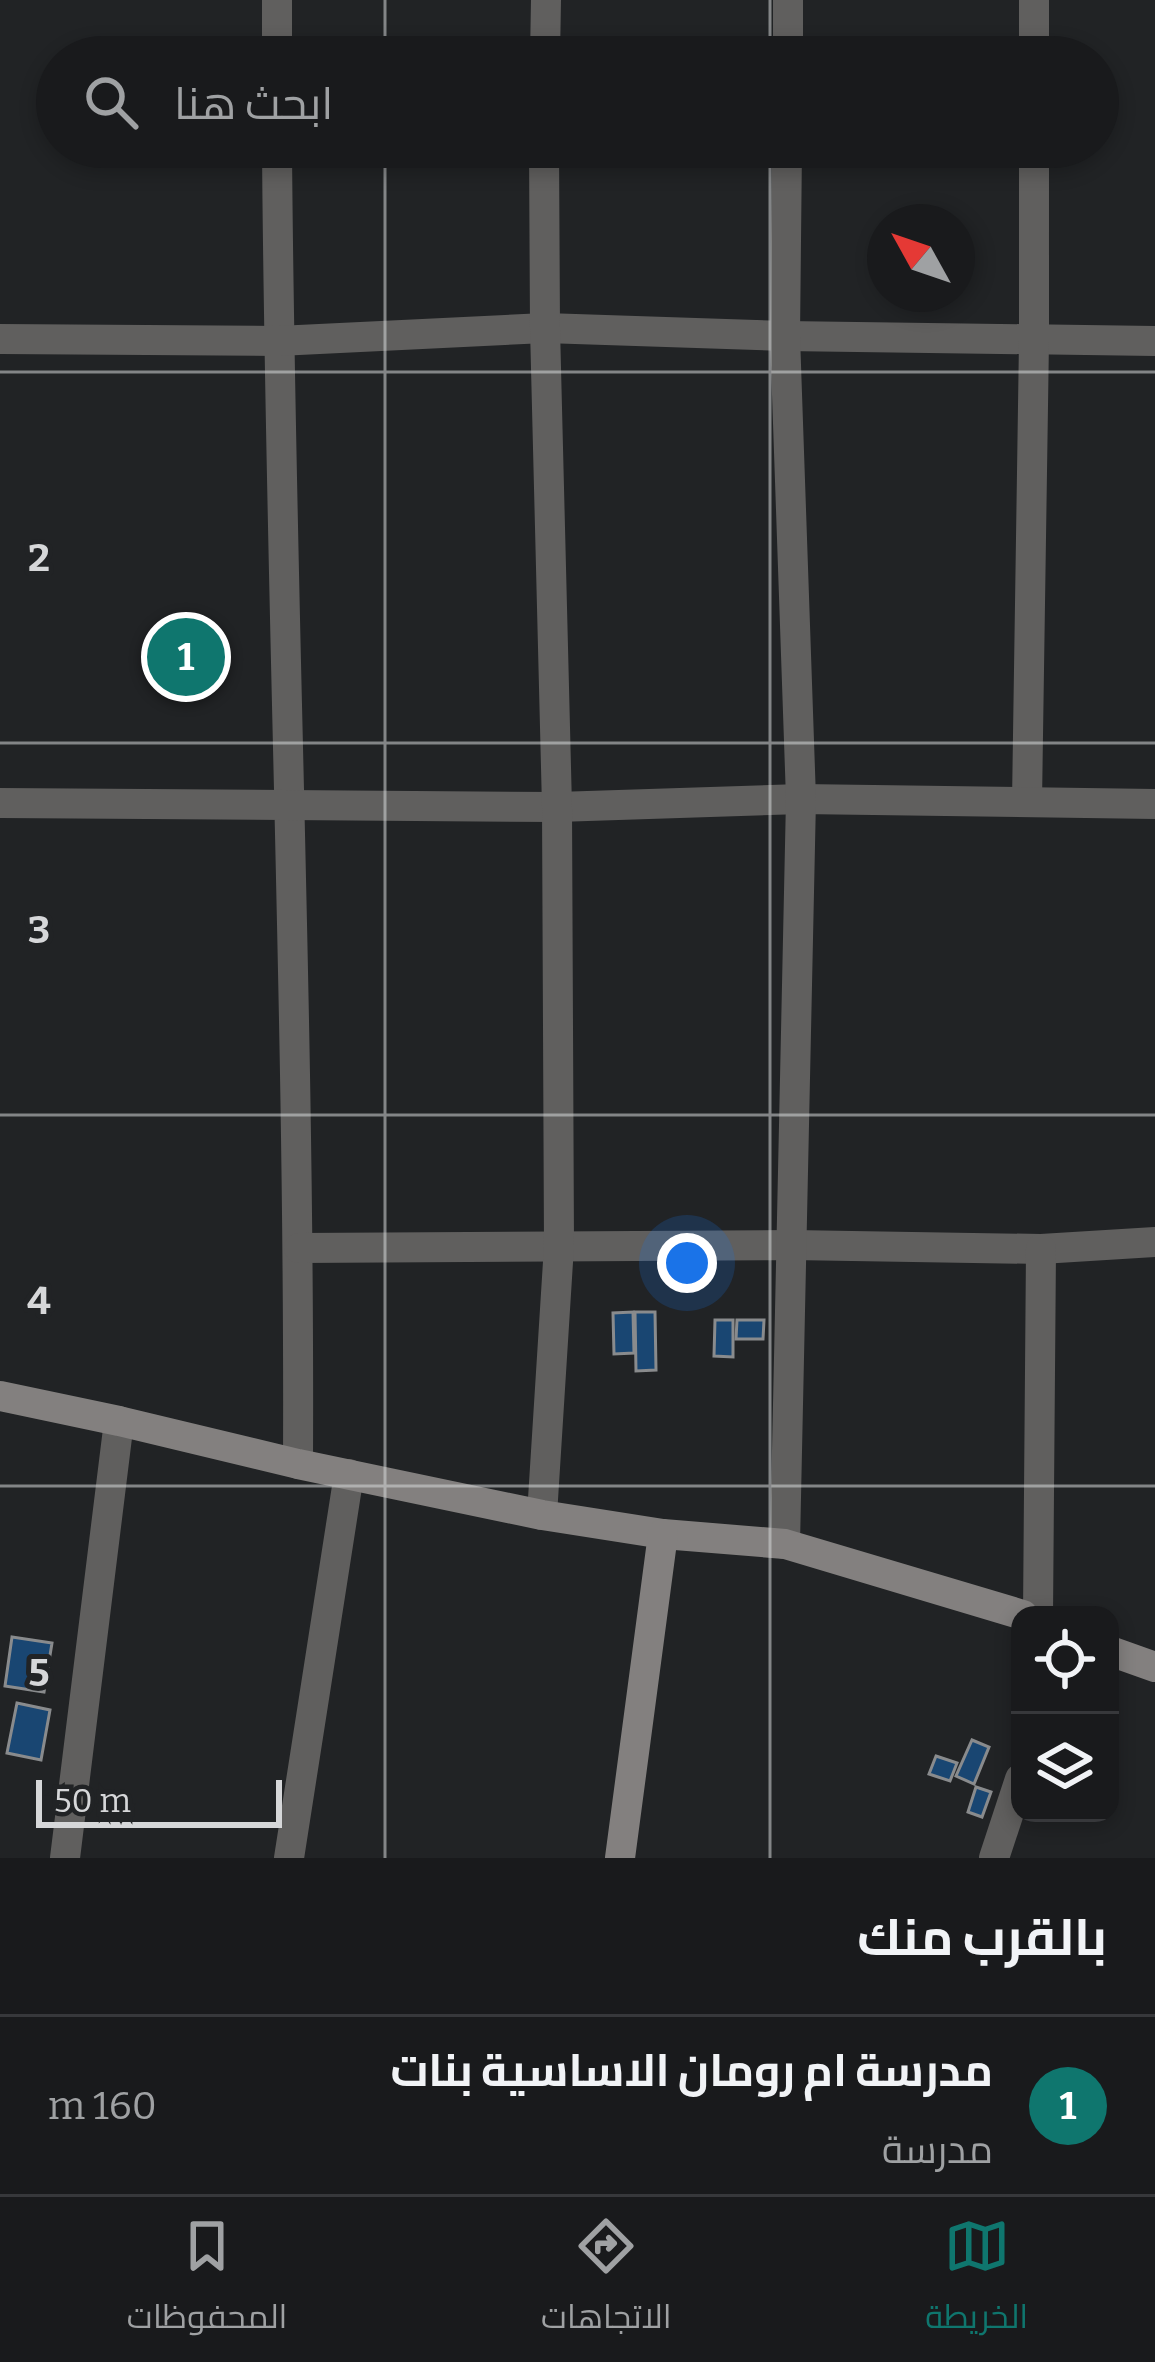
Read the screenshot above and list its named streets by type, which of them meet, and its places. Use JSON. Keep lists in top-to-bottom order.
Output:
{
  "scale_bar": "50 m",
  "north": "top left",
  "page": {
    "search": "ابحث هنا",
    "pins": "1",
    "scale": "50 m",
    "heading": "بالقرب منك",
    "list": [
      {
        "mark": "1",
        "name": "مدرسة ام رومان الاساسية بنات",
        "note": "مدرسة",
        "value": "160 m"
      }
    ],
    "nav": ["الخريطة", "الاتجاهات", "المحفوظات"]
  },
  "grid": {
    "rows": [
      "2",
      "3",
      "4",
      "5"
    ]
  }
}
